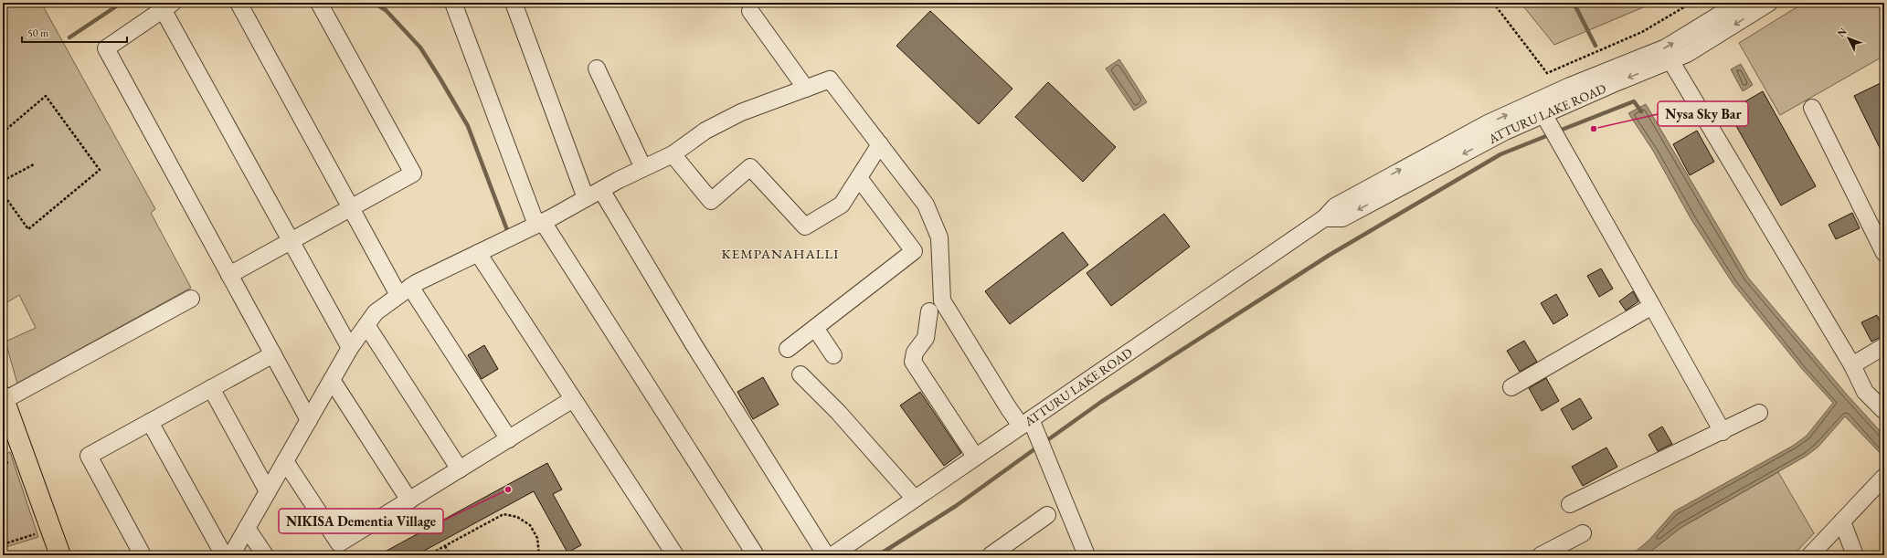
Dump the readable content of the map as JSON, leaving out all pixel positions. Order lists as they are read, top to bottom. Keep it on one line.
{"streets":{"street":["ATTURU LAKE ROAD"]},"districts":["KEMPANAHALLI"],"places":["Nysa Sky Bar","NIKISA Dementia Village"],"scale_bar":"50 m","north":"top left"}
